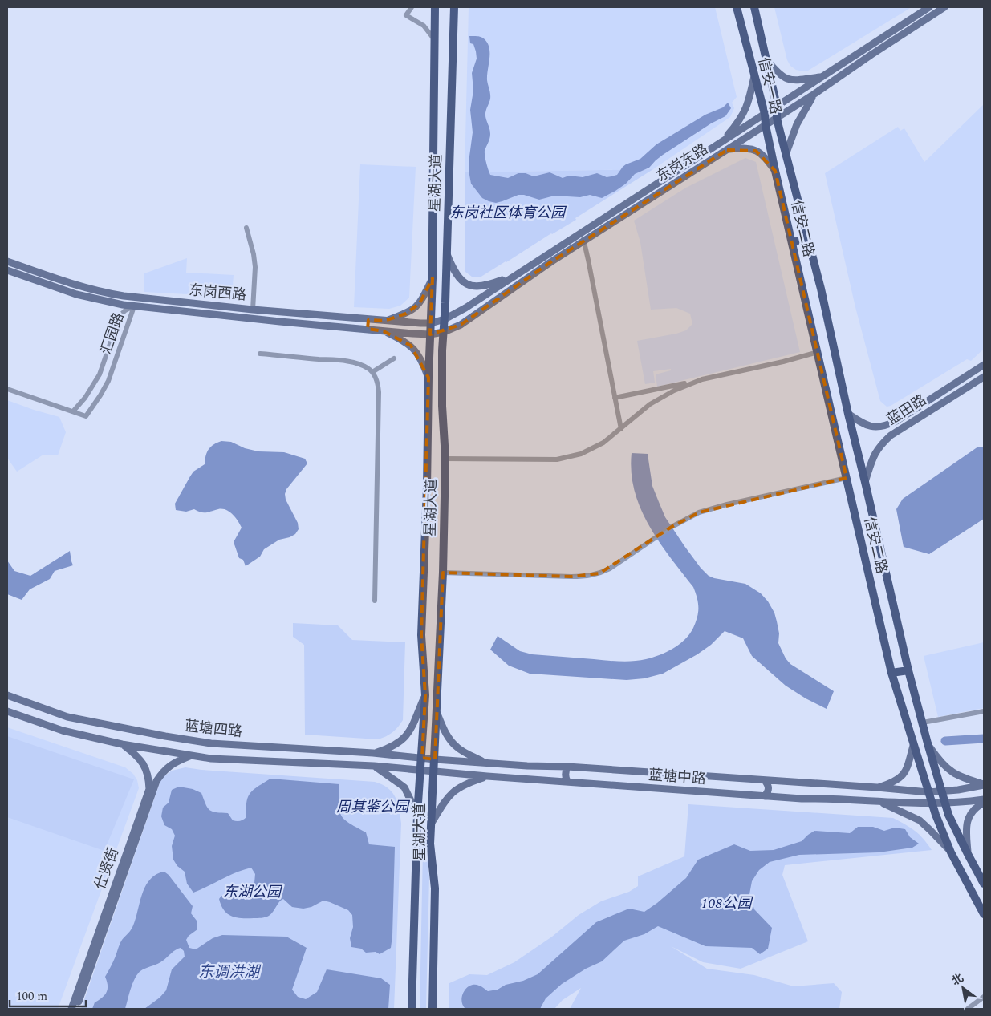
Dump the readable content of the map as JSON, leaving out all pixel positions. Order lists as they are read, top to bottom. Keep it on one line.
{"streets":{"main road":["信安一路","东岗东路","星湖大道","信安二路","东岗西路","蓝田路","蓝塘四路","蓝塘中路","仕贤街"],"street":["汇园路"]},"crossings":[["信安一路","东岗东路"],["信安一路","信安二路"],["东岗东路","星湖大道"],["东岗东路","东岗西路"],["星湖大道","东岗西路"],["星湖大道","蓝塘四路"],["星湖大道","蓝塘中路"],["信安二路","蓝田路"],["信安二路","蓝塘中路"],["东岗西路","汇园路"],["蓝塘四路","蓝塘中路"],["蓝塘四路","仕贤街"]],"water":["东调洪湖"],"parks":["东岗社区体育公园","周其鉴公园","东湖公园","108公园"],"scale_bar":"100 m","north":"top left"}
